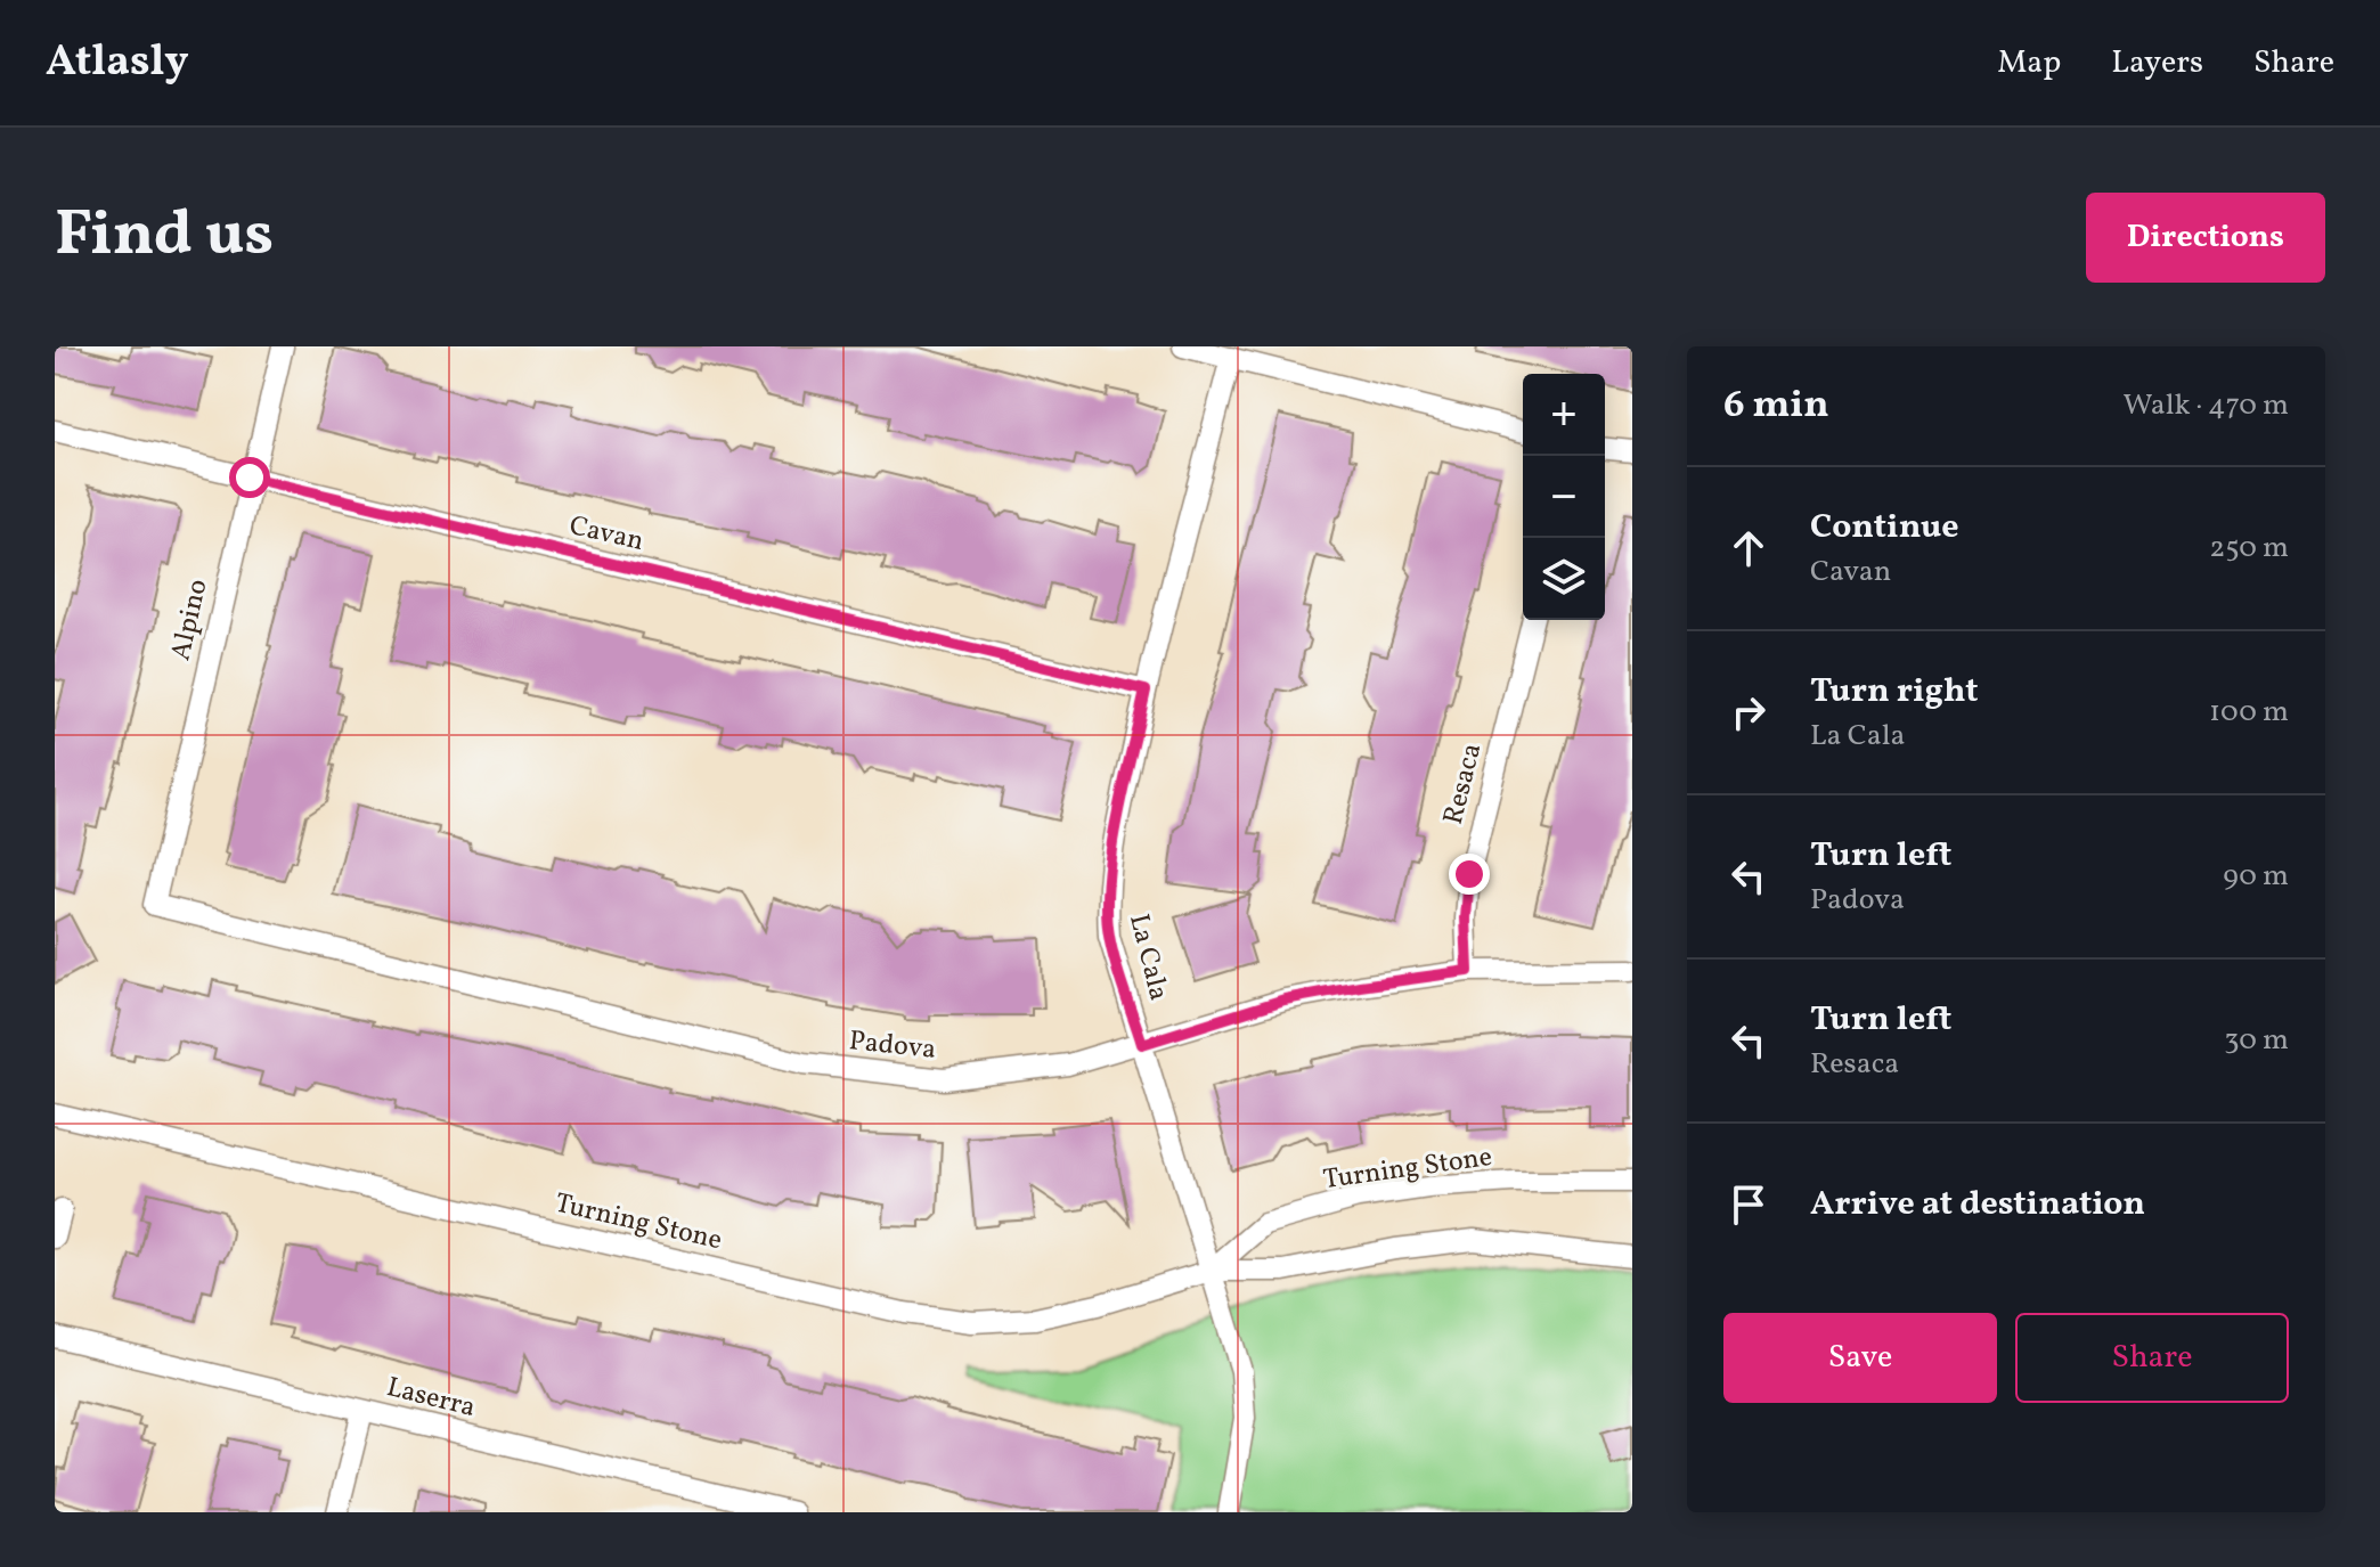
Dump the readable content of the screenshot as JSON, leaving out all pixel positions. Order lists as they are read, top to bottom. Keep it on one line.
{"streets":{"street":["Cavan","Alpino","Resaca","La Cala","Padova","Turning Stone","Laserra"]},"crossings":[["Cavan","Alpino"],["Cavan","La Cala"],["Alpino","Padova"],["Resaca","Padova"],["La Cala","Padova"],["La Cala","Turning Stone"]],"page":{"header":"Atlasly","nav":["Map","Layers","Share"],"title":"Find us","buttons":["Directions",["Save","Share"]],"heading":["6 min","Walk · 470 m"],"map_buttons":["+","−"],"list":[["Continue","Cavan","250 m"],["Turn right","La Cala","100 m"],["Turn left","Padova","90 m"],["Turn left","Resaca","30 m"],"Arrive at destination"]}}
